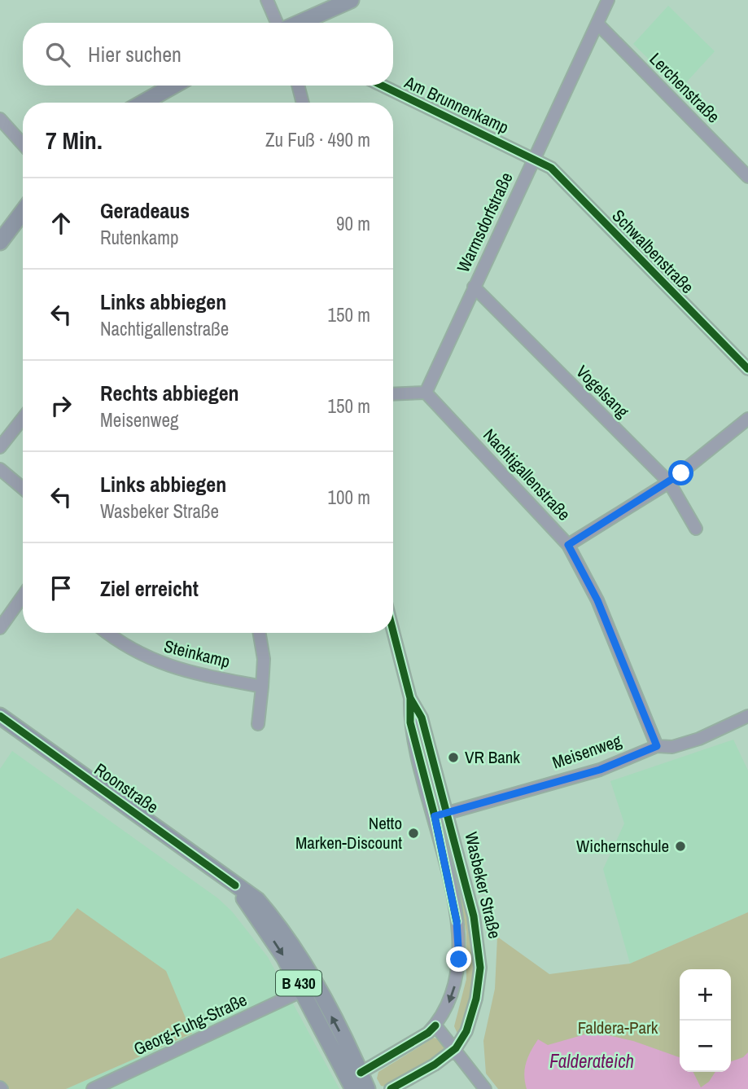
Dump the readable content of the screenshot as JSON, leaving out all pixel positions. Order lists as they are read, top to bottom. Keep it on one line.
{"streets":{"main road":["Roonstraße","B 430"],"street":["Lerchenstraße","Am Brunnenkamp","Warmsdorfstraße","Schwalbenstraße","Vogelsang","Nachtigallenstraße","Steinkamp","Meisenweg","Wasbeker Straße","Georg-Fuhg-Straße"]},"crossings":[["Lerchenstraße","Warmsdorfstraße"],["Am Brunnenkamp","Warmsdorfstraße"],["Am Brunnenkamp","Schwalbenstraße"],["Warmsdorfstraße","Schwalbenstraße"],["Warmsdorfstraße","Vogelsang"],["Warmsdorfstraße","Nachtigallenstraße"],["Nachtigallenstraße","Meisenweg"],["Meisenweg","Wasbeker Straße"],["Roonstraße","Wasbeker Straße"],["Roonstraße","Georg-Fuhg-Straße"]],"water":["Falderateich"],"parks":["Faldera-Park"],"places":["VR Bank","Netto Marken-Discount","Wichernschule"],"page":{"search":"Hier suchen","heading":["7 Min.","Zu Fuß · 490 m"],"list":[["Geradeaus","Rutenkamp","90 m"],["Links abbiegen","Nachtigallenstraße","150 m"],["Rechts abbiegen","Meisenweg","150 m"],["Links abbiegen","Wasbeker Straße","100 m"],"Ziel erreicht"],"map_buttons":["+","−"]}}
